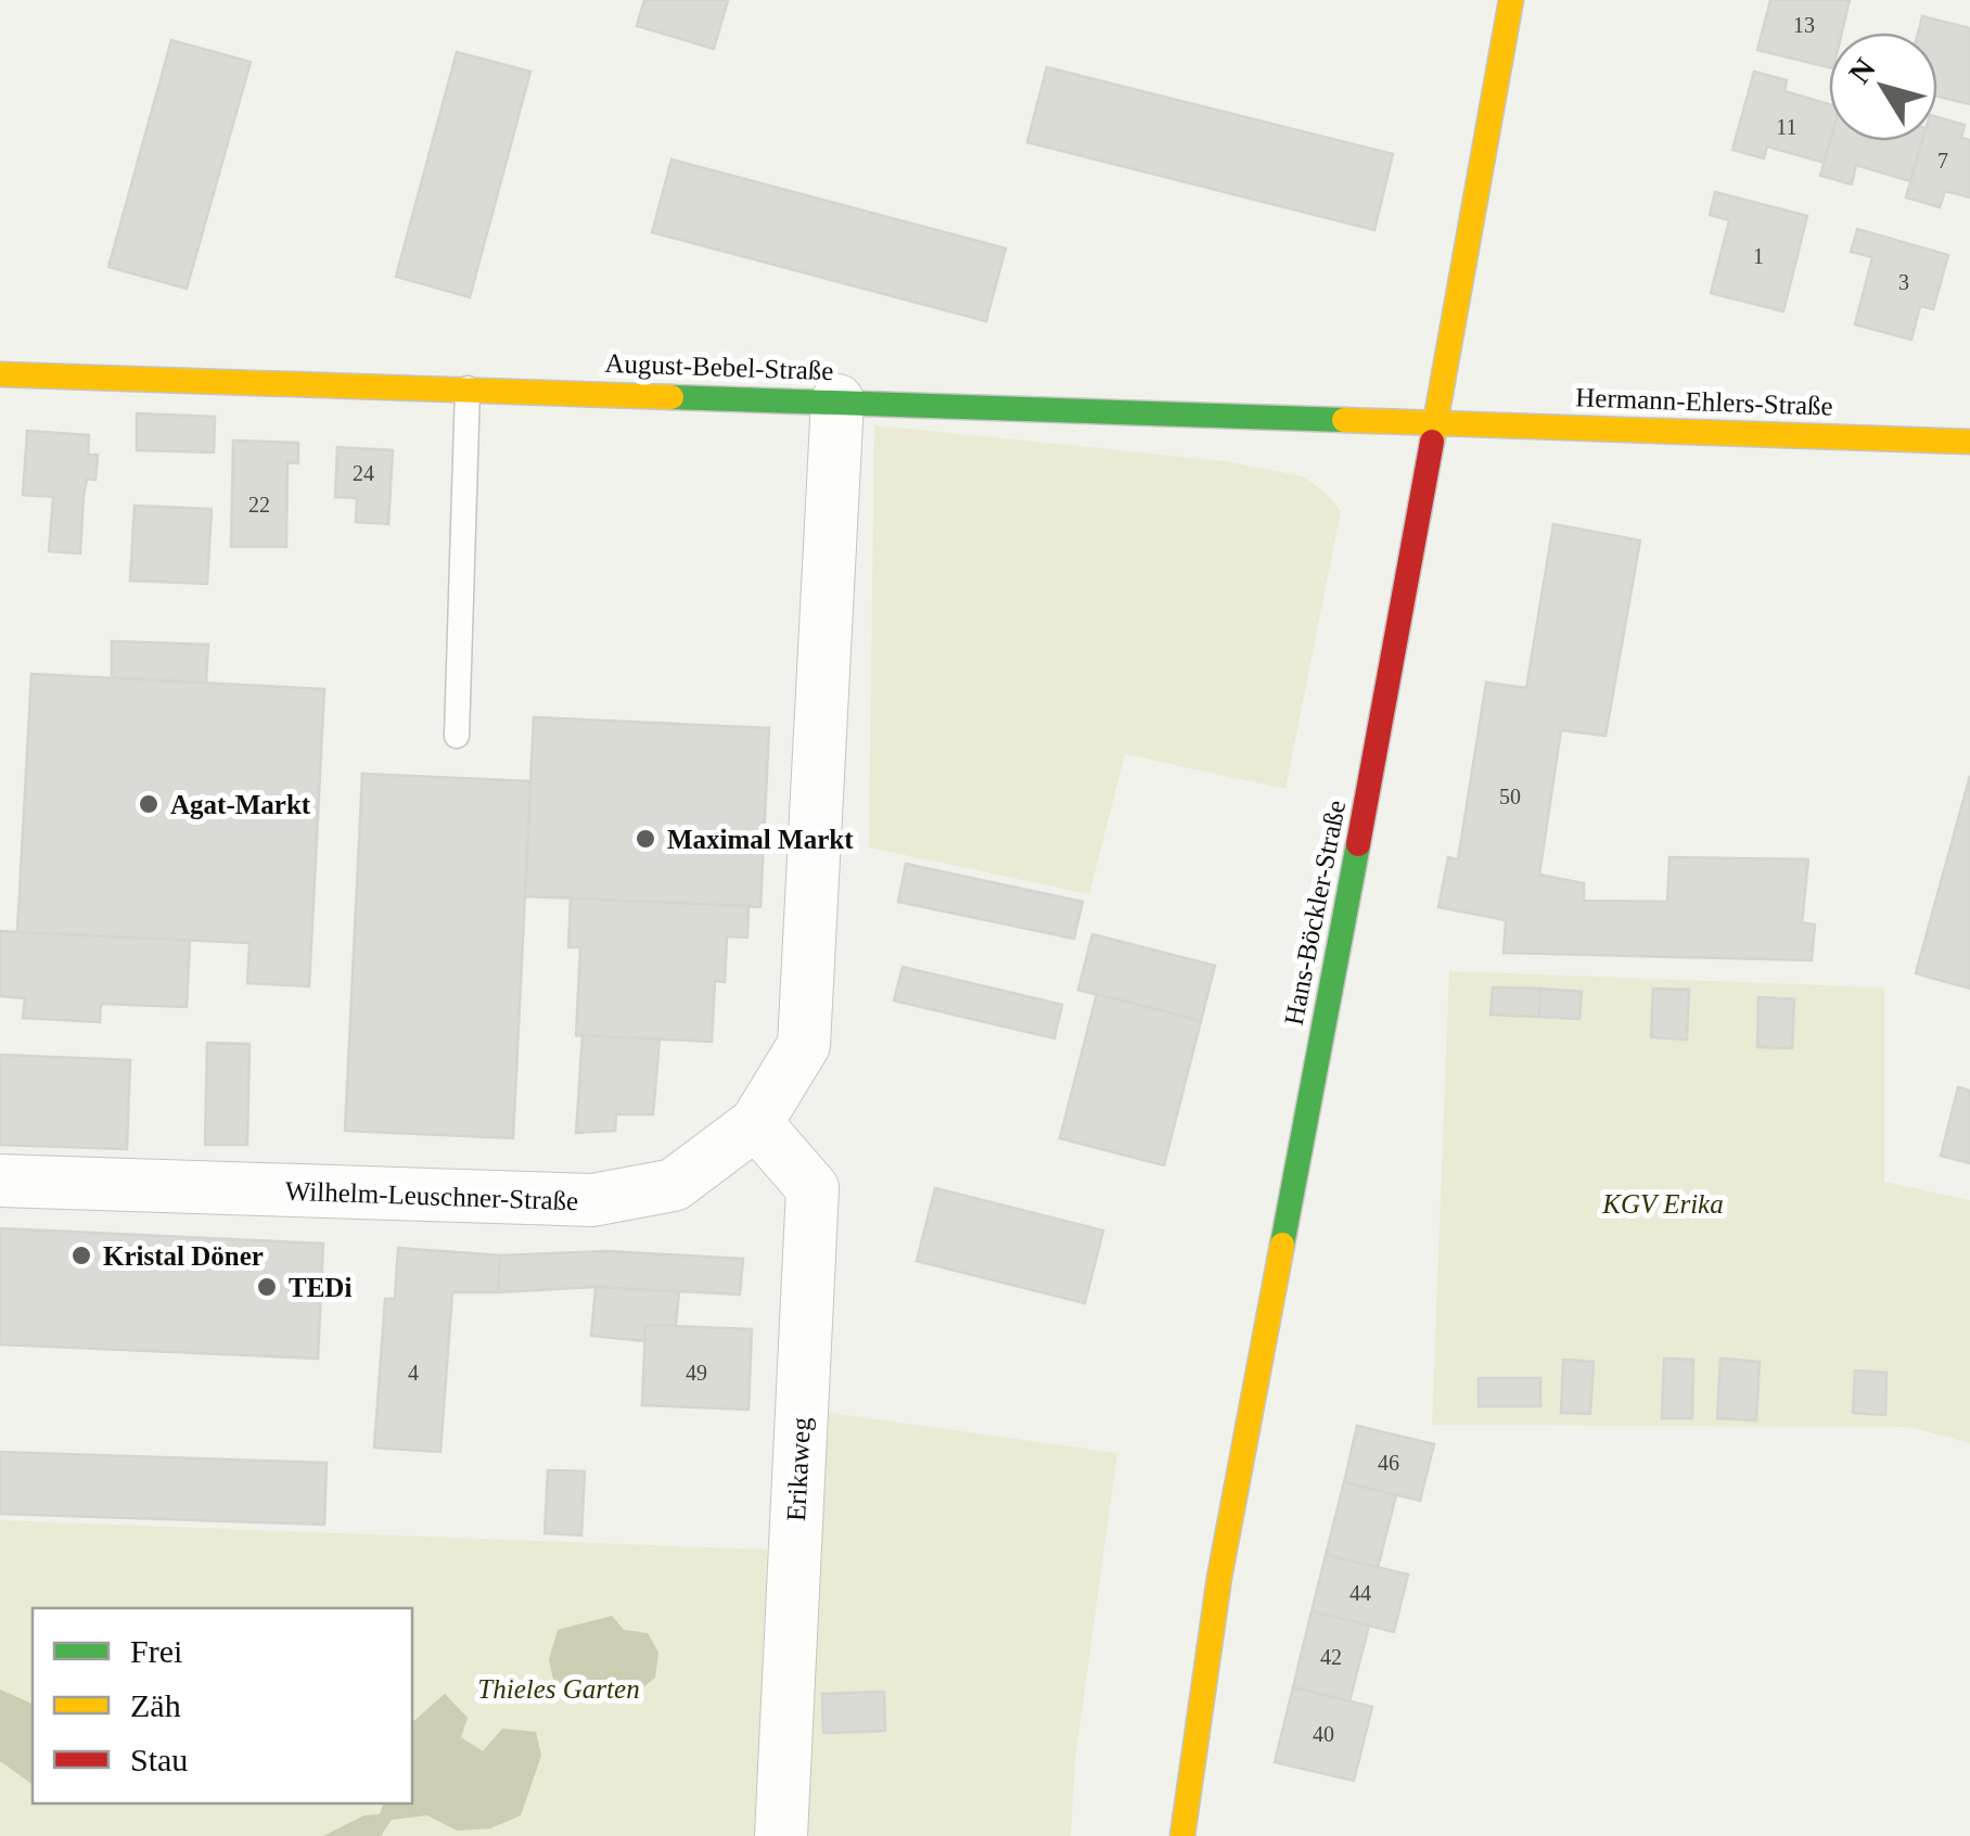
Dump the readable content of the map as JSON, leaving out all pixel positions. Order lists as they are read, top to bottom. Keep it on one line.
{"streets":{"street":["August-Bebel-Straße","Hermann-Ehlers-Straße","Hans-Böckler-Straße","Wilhelm-Leuschner-Straße","Erikaweg"]},"crossings":[["August-Bebel-Straße","Hermann-Ehlers-Straße"],["August-Bebel-Straße","Hans-Böckler-Straße"],["August-Bebel-Straße","Wilhelm-Leuschner-Straße"],["Hermann-Ehlers-Straße","Hans-Böckler-Straße"],["Wilhelm-Leuschner-Straße","Erikaweg"]],"parks":["KGV Erika","Thieles Garten"],"places":["Agat-Markt","Maximal Markt","Kristal Döner","TEDi"],"house_numbers":["13","11","7","1","3","24","22","50","4","49","46","44","42","40"],"legend":["Frei","Zäh","Stau"],"north":"top left"}
